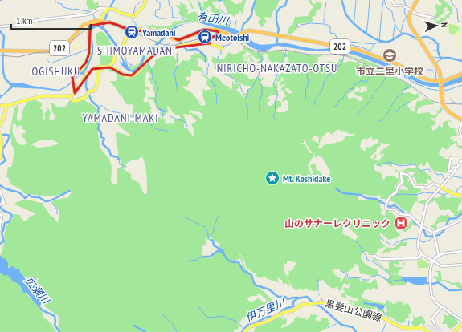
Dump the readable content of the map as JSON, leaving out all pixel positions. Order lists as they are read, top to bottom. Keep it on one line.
{"streets":{"highway":["202"],"main road":["黒髪山公園線"]},"districts":["SHIMOYAMADANI","NIRICHO-NAKAZATO-OTSU","OGISHUKU","YAMADANI-MAKI"],"water":["有田川","広瀬川","伊万里川"],"places":{"station":["Yamadani","Meotoishi"],"school or university":["市立二里小学校"],"place":["Mt. Koshidake"],"hospital":["山のサナーレクリニック"]},"scale_bar":"1 km","north":"right"}
